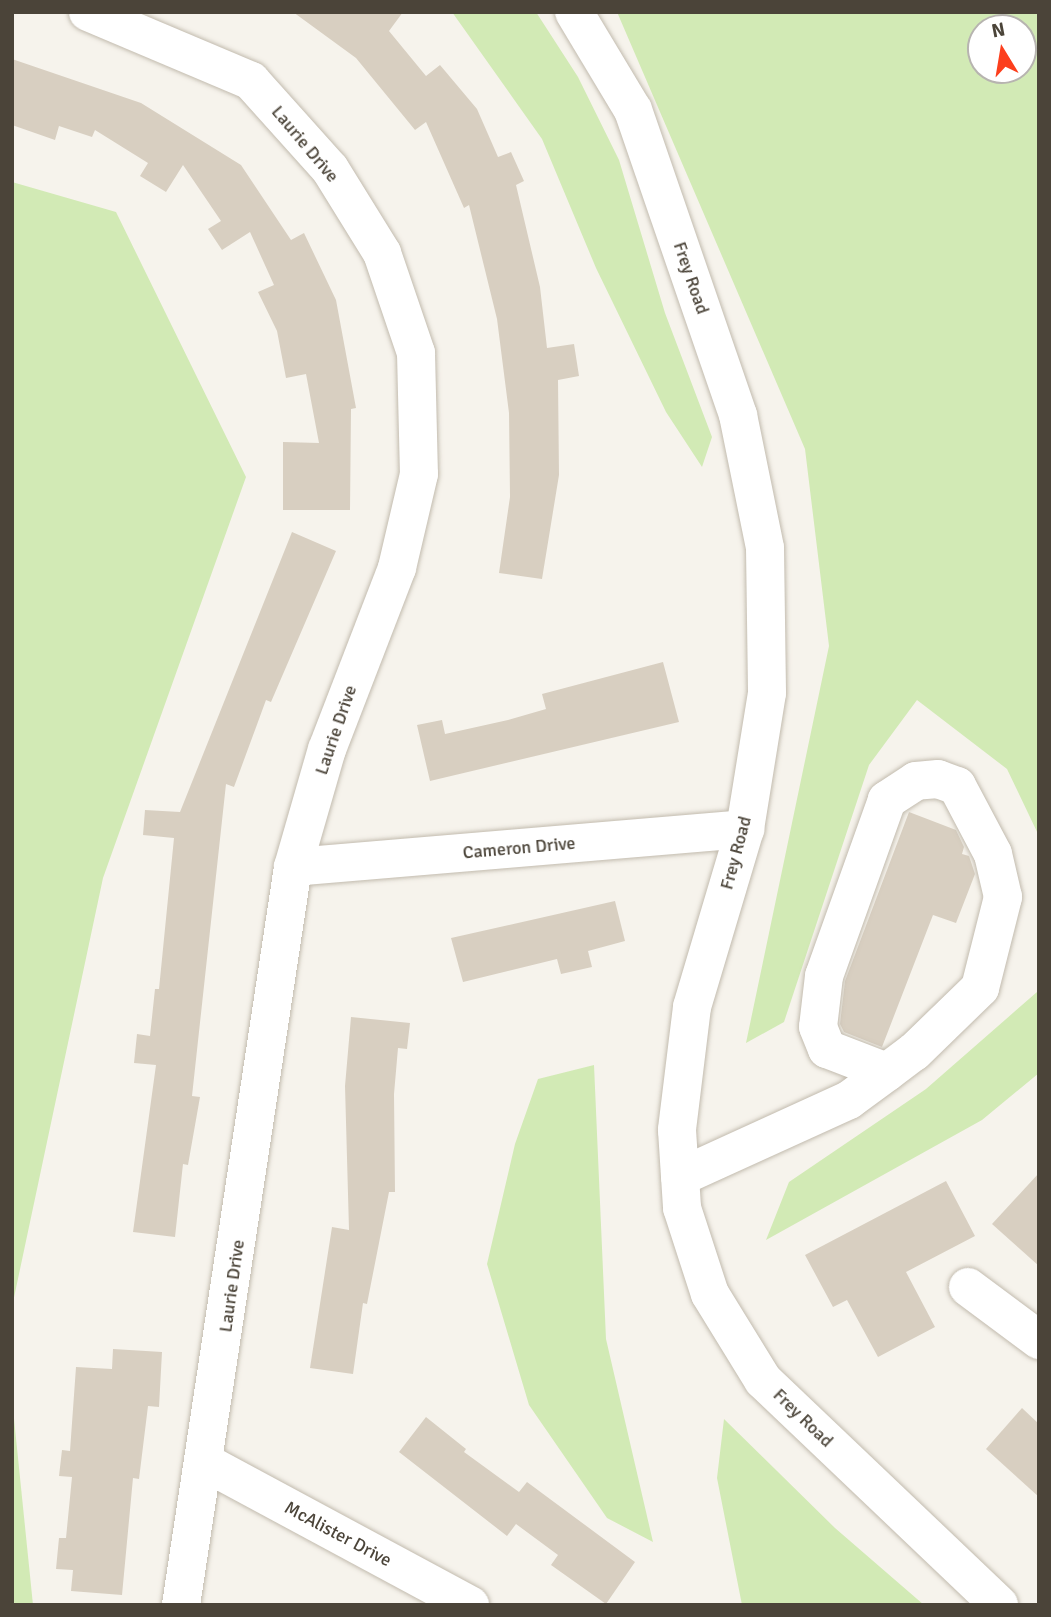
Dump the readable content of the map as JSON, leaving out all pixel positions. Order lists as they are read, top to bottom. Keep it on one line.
{"streets":{"street":["Laurie Drive","Frey Road","Cameron Drive","McAlister Drive"]},"crossings":[["Laurie Drive","Cameron Drive"],["Laurie Drive","McAlister Drive"],["Frey Road","Cameron Drive"]],"north":"top"}
